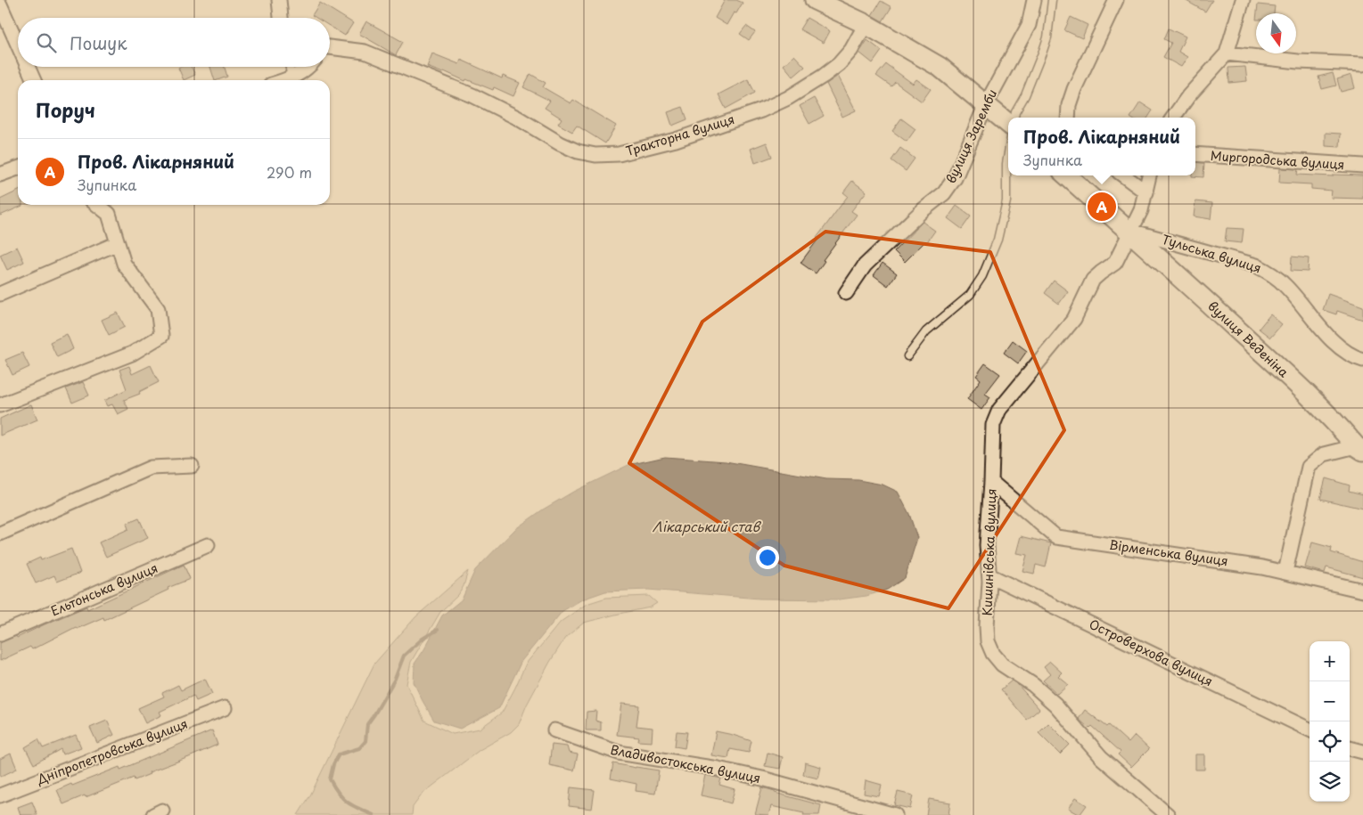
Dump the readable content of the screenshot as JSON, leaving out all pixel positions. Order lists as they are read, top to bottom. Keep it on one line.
{"streets":{"street":["Тракторна вулиця","вулиця Заремби","Миргородська вулиця","Тульська вулиця","вулиця Веденіна","Кишинівська вулиця","Вірменська вулиця","Ельтонська вулиця","Островерхова вулиця","Дніпропетровська вулиця","Владивостокська вулиця"]},"crossings":[["Тульська вулиця","вулиця Веденіна"],["Тульська вулиця","Кишинівська вулиця"],["вулиця Веденіна","Кишинівська вулиця"],["Кишинівська вулиця","Вірменська вулиця"],["Кишинівська вулиця","Островерхова вулиця"]],"water":["Лікарський став"],"north":"bottom","page":{"search":"Пошук","heading":"Поруч","popup":["Пров. Лікарняний","Зупинка"],"list":[{"mark":"A","name":"Пров. Лікарняний","note":"Зупинка","value":"290 m"}],"pins":"A","map_buttons":["+","−"]}}
